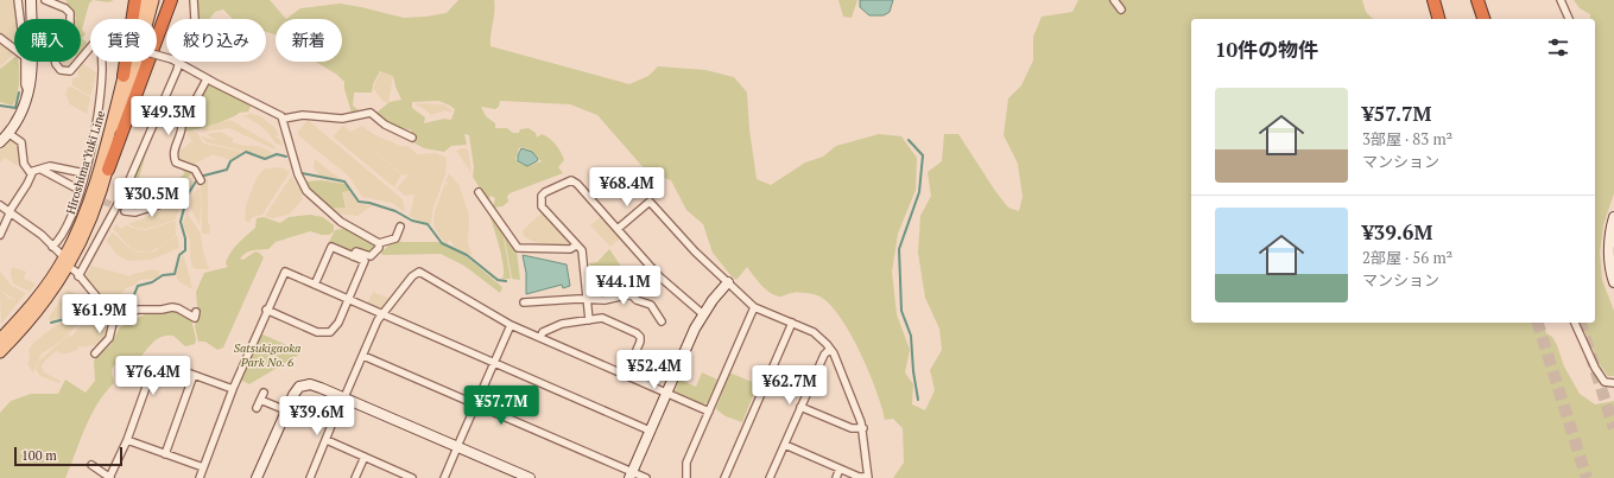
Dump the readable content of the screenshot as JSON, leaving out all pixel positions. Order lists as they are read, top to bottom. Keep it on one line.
{"streets":{"main road":["Hiroshima Yuki Line"]},"parks":["Satsukigaoka Park No. 6"],"scale_bar":"100 m","page":{"chip":["購入","賃貸","絞り込み","新着"],"heading":"10件の物件","list":[{"name":"¥57.7M","note":"3部屋 · 83 m² · マンション"},{"name":"¥39.6M","note":"2部屋 · 56 m² · マンション"}],"price":["¥49.3M","¥68.4M","¥30.5M","¥44.1M","¥61.9M","¥52.4M","¥76.4M","¥62.7M","¥57.7M","¥39.6M"],"scale":"100 m"}}
